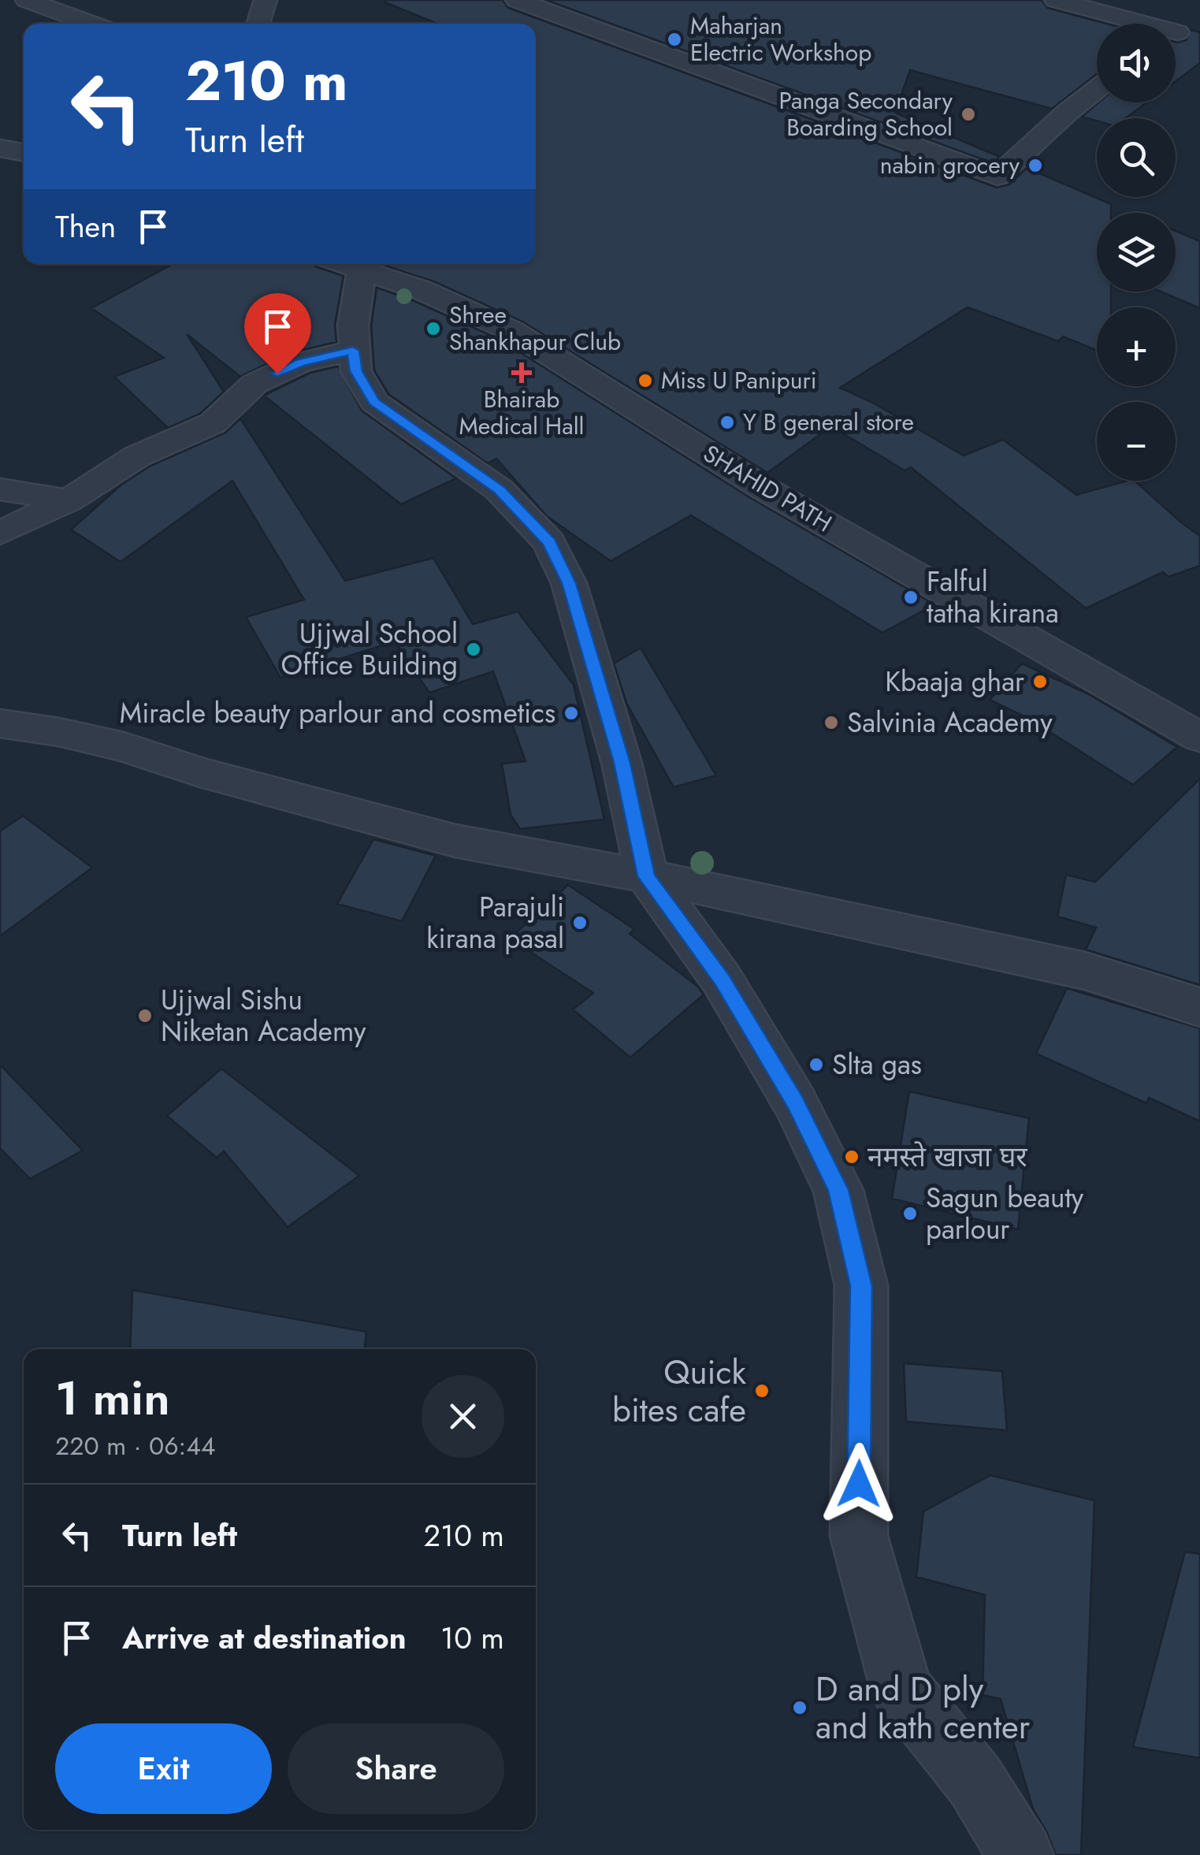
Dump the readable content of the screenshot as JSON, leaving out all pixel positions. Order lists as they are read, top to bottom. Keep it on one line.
{"streets":{"street":["SHAHID PATH"]},"places":{"other":["Maharjan Electric Workshop","Panga Secondary Boarding School","nabin grocery","Shree Shankhapur Club","Miss U Panipuri","Y B general store","Falful tatha kirana","Ujjwal School Office Building","Kbaaja ghar","Miracle beauty parlour and cosmetics","Salvinia Academy","Parajuli kirana pasal","Ujjwal Sishu Niketan Academy","Slta gas","नमस्ते खाजा घर","Sagun beauty parlour","Quick bites cafe","D and D ply and kath center"],"health":["Bhairab Medical Hall"]},"page":{"map_buttons":["+","−"],"turn":["210 m","Turn left"],"then":"Then","heading":["1 min","220 m · 06:44"],"list":[{"name":"Turn left","value":"210 m"},{"name":"Arrive at destination","value":"10 m"}],"buttons":["Exit","Share"]}}
